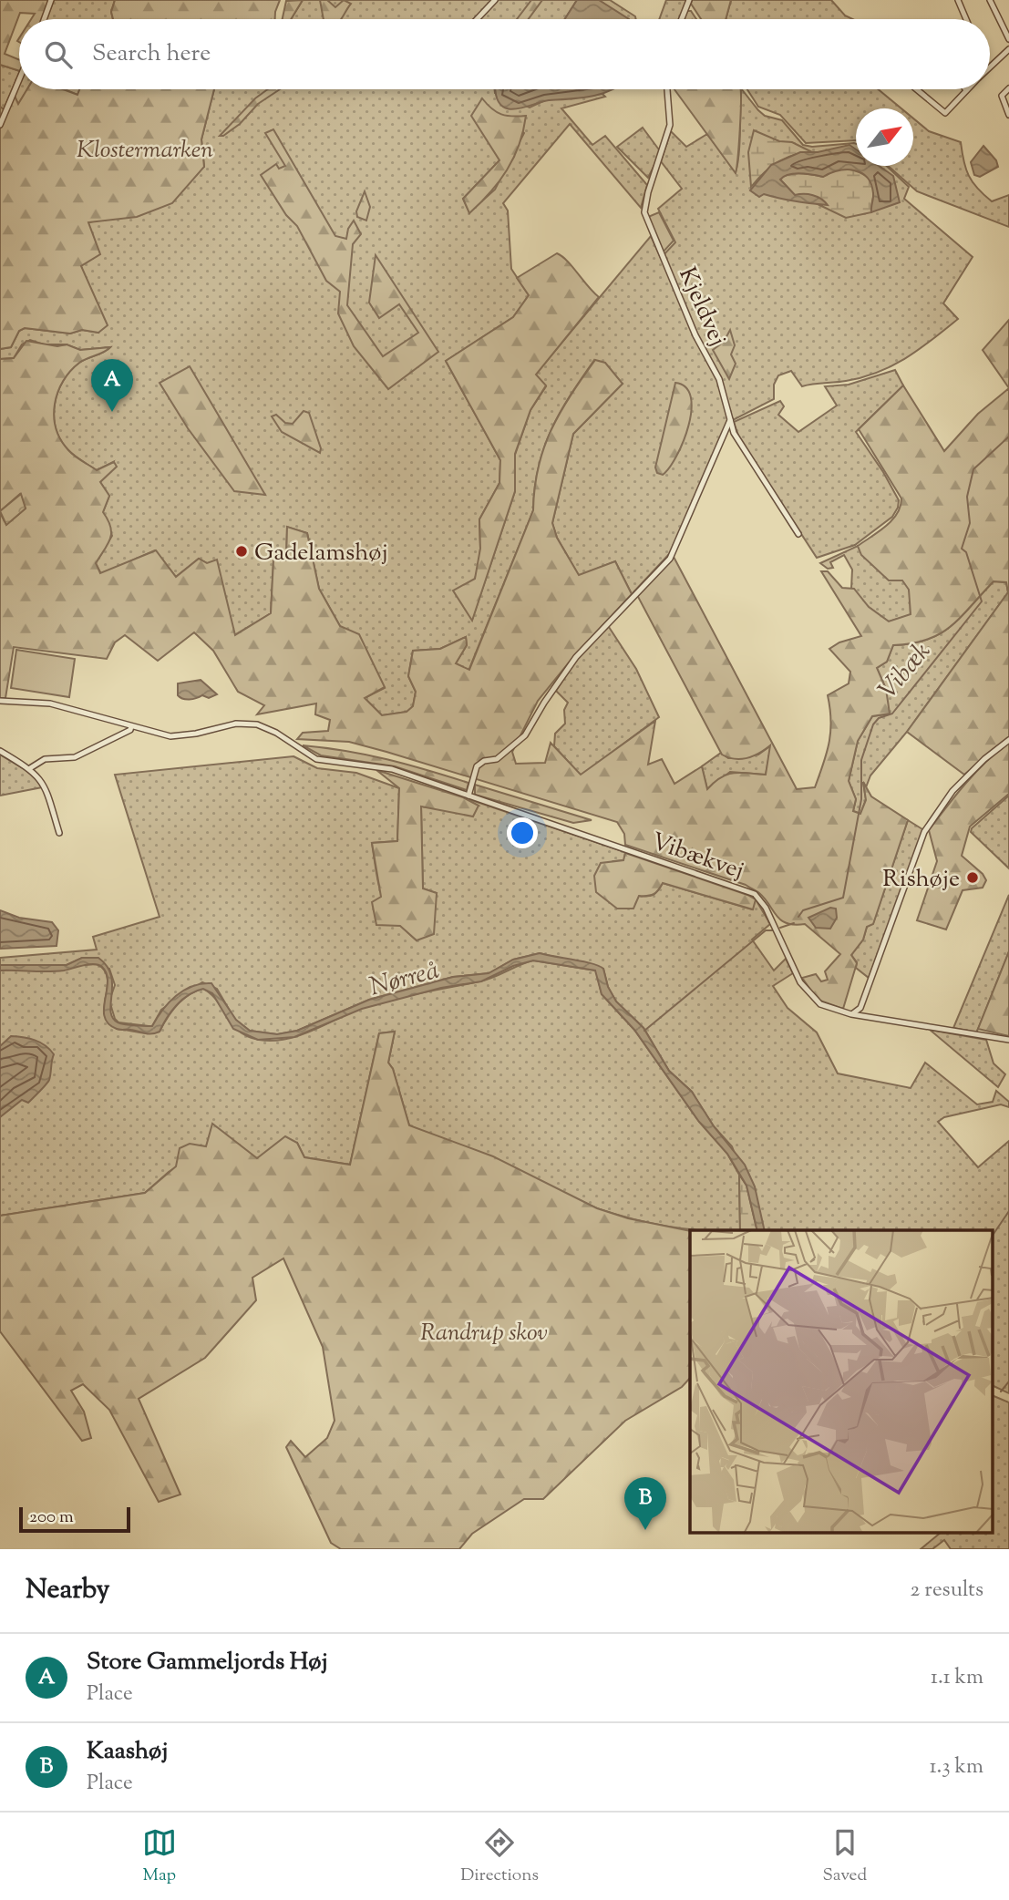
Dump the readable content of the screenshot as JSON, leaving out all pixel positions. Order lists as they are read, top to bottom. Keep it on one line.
{"streets":{"street":["Kjeldvej","Vibækvej"]},"water":["Vibæk","Nørreå"],"parks":["Klostermarken","Randrup skov"],"places":["Gadelamshøj","Rishøje"],"scale_bar":"200 m","north":"top right","page":{"search":"Search here","pins":["A","B"],"scale":"200 m","heading":["Nearby","2 results"],"list":[{"mark":"A","name":"Store Gammeljords Høj","note":"Place","value":"1.1 km"},{"mark":"B","name":"Kaashøj","note":"Place","value":"1.3 km"}],"nav":["Map","Directions","Saved"]}}
